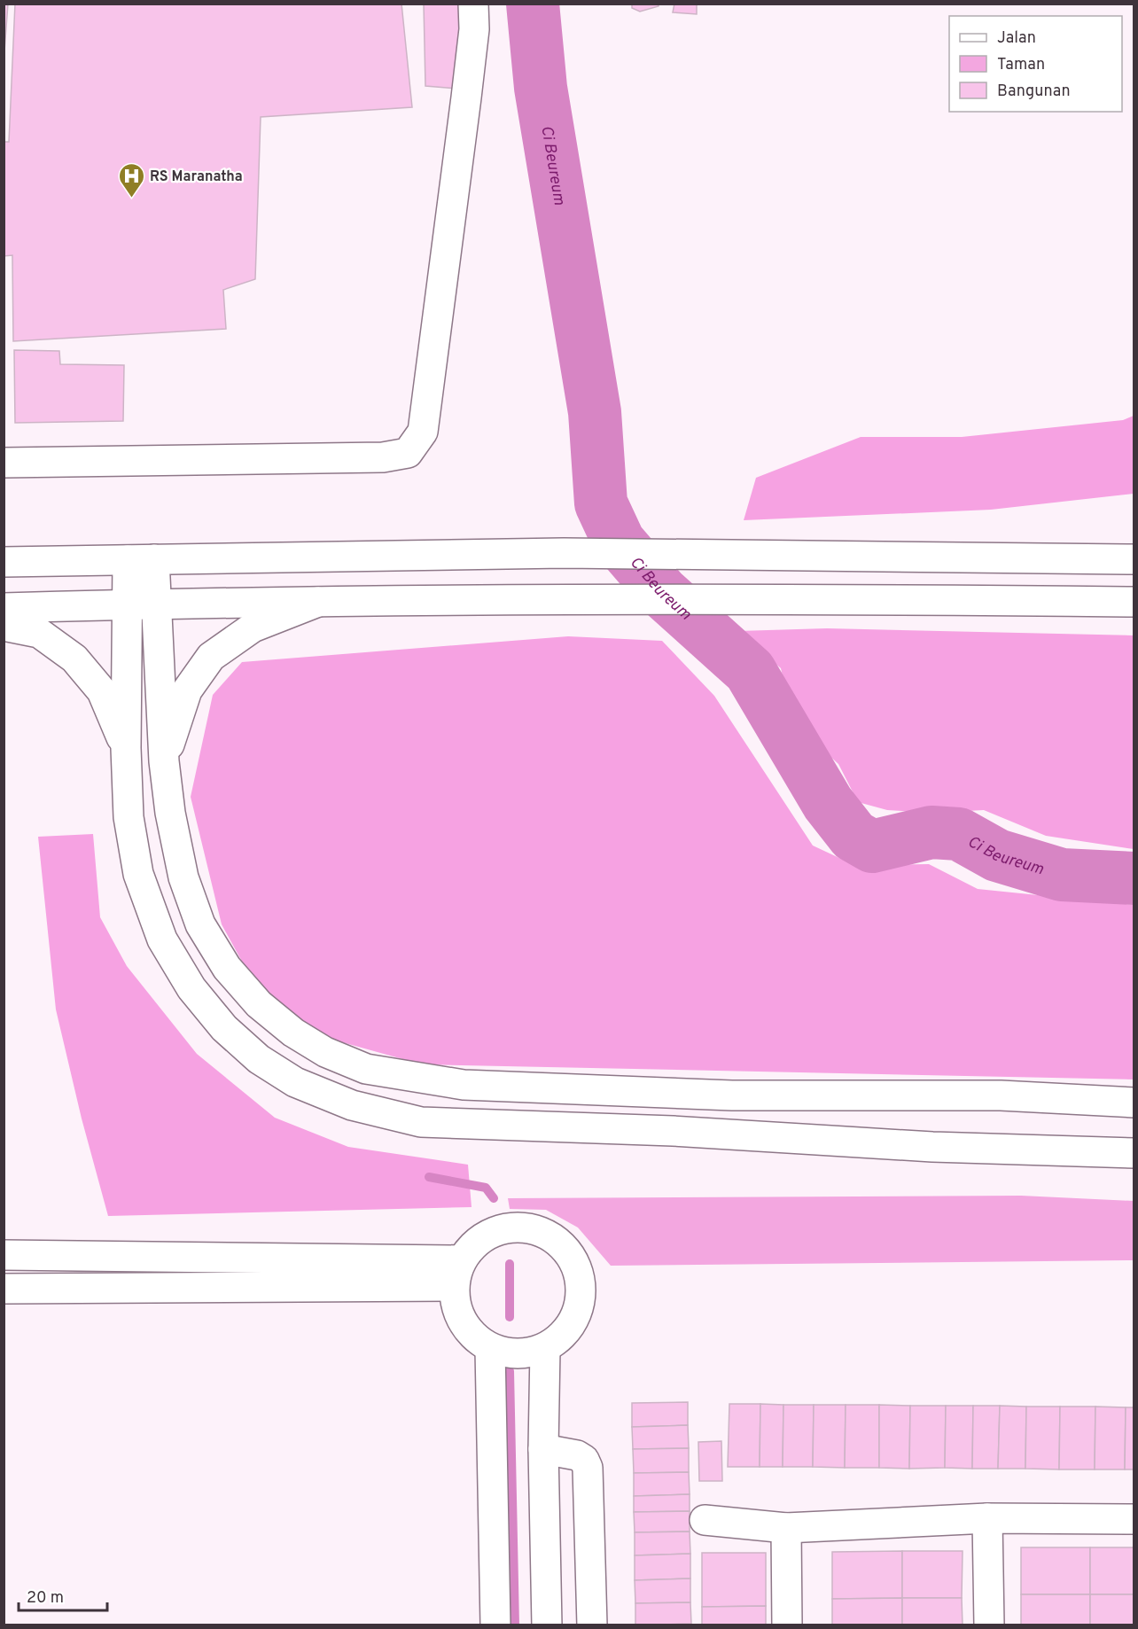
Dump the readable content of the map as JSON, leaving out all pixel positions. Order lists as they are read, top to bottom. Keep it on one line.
{"water":["Ci Beureum"],"places":{"hospital":["RS Maranatha"]},"legend":["Jalan","Taman","Bangunan"],"scale_bar":"20 m"}
